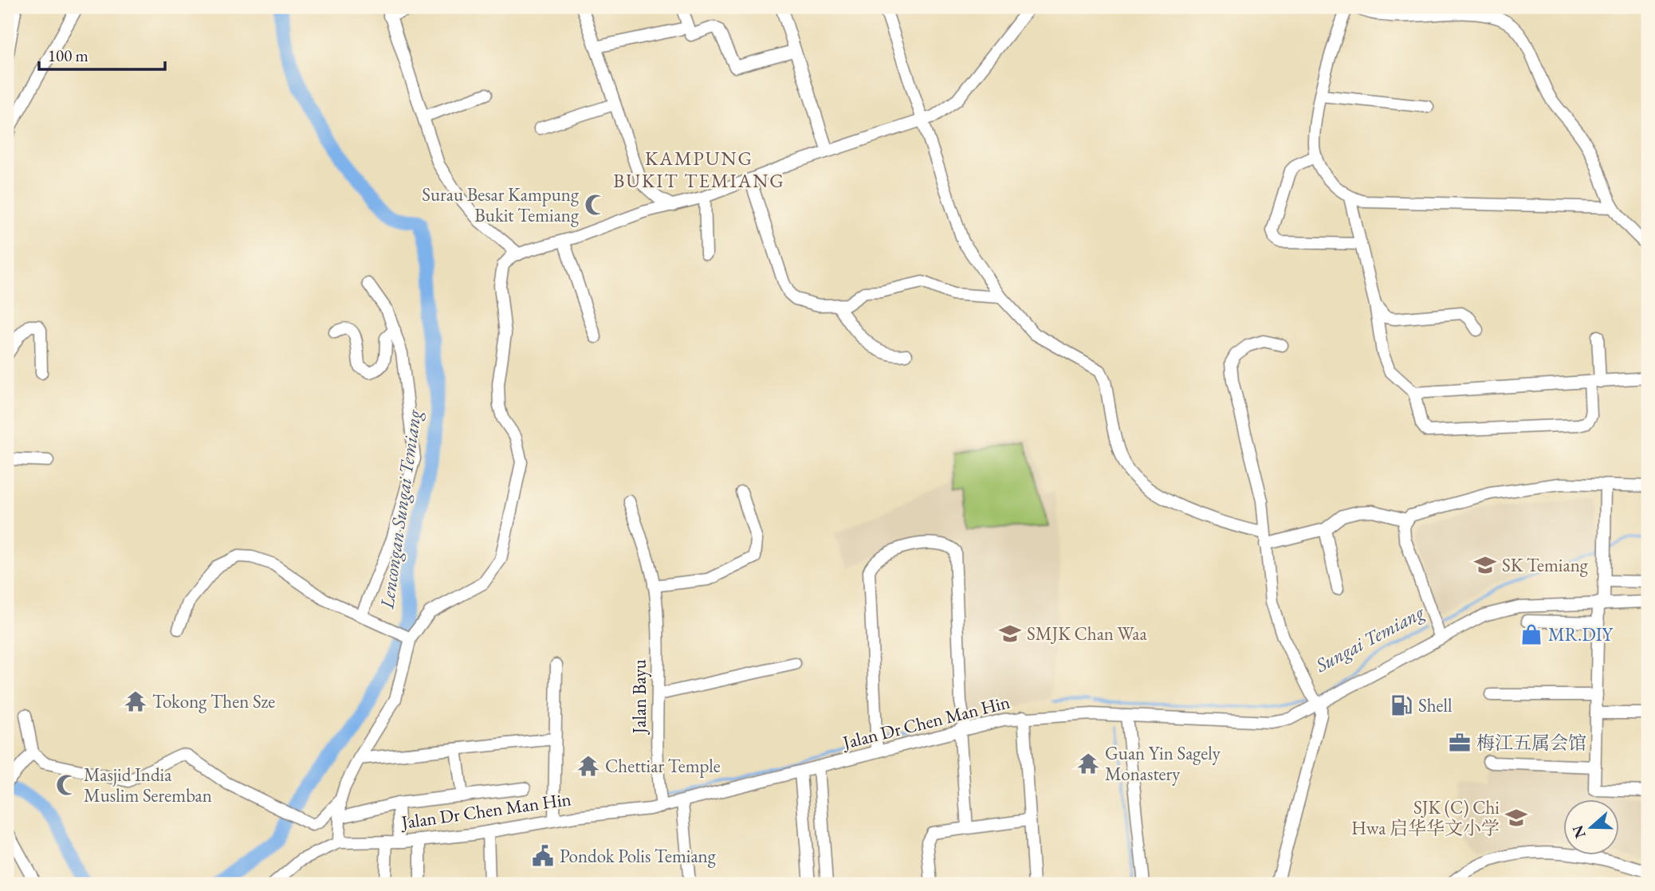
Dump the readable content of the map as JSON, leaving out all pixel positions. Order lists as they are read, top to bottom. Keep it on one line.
{"streets":{"street":["Jalan Bayu","Jalan Dr Chen Man Hin"]},"crossings":[["Jalan Bayu","Jalan Dr Chen Man Hin"]],"districts":["KAMPUNG BUKIT TEMIANG"],"water":["Lencongan Sungai Temiang","Sungai Temiang"],"places":{"mosque":["Surau Besar Kampung Bukit Temiang","Masjid India Muslim Seremban"],"school or university":["SK Temiang","SMJK Chan Waa","SJK (C) Chi Hwa 启华华文小学"],"shop":["MR.DIY"],"temple":["Tokong Then Sze","Guan Yin Sagely Monastery","Chettiar Temple"],"fuel station":["Shell"],"office":["梅江五属会馆"],"public building":["Pondok Polis Temiang"]},"scale_bar":"100 m","north":"left"}
